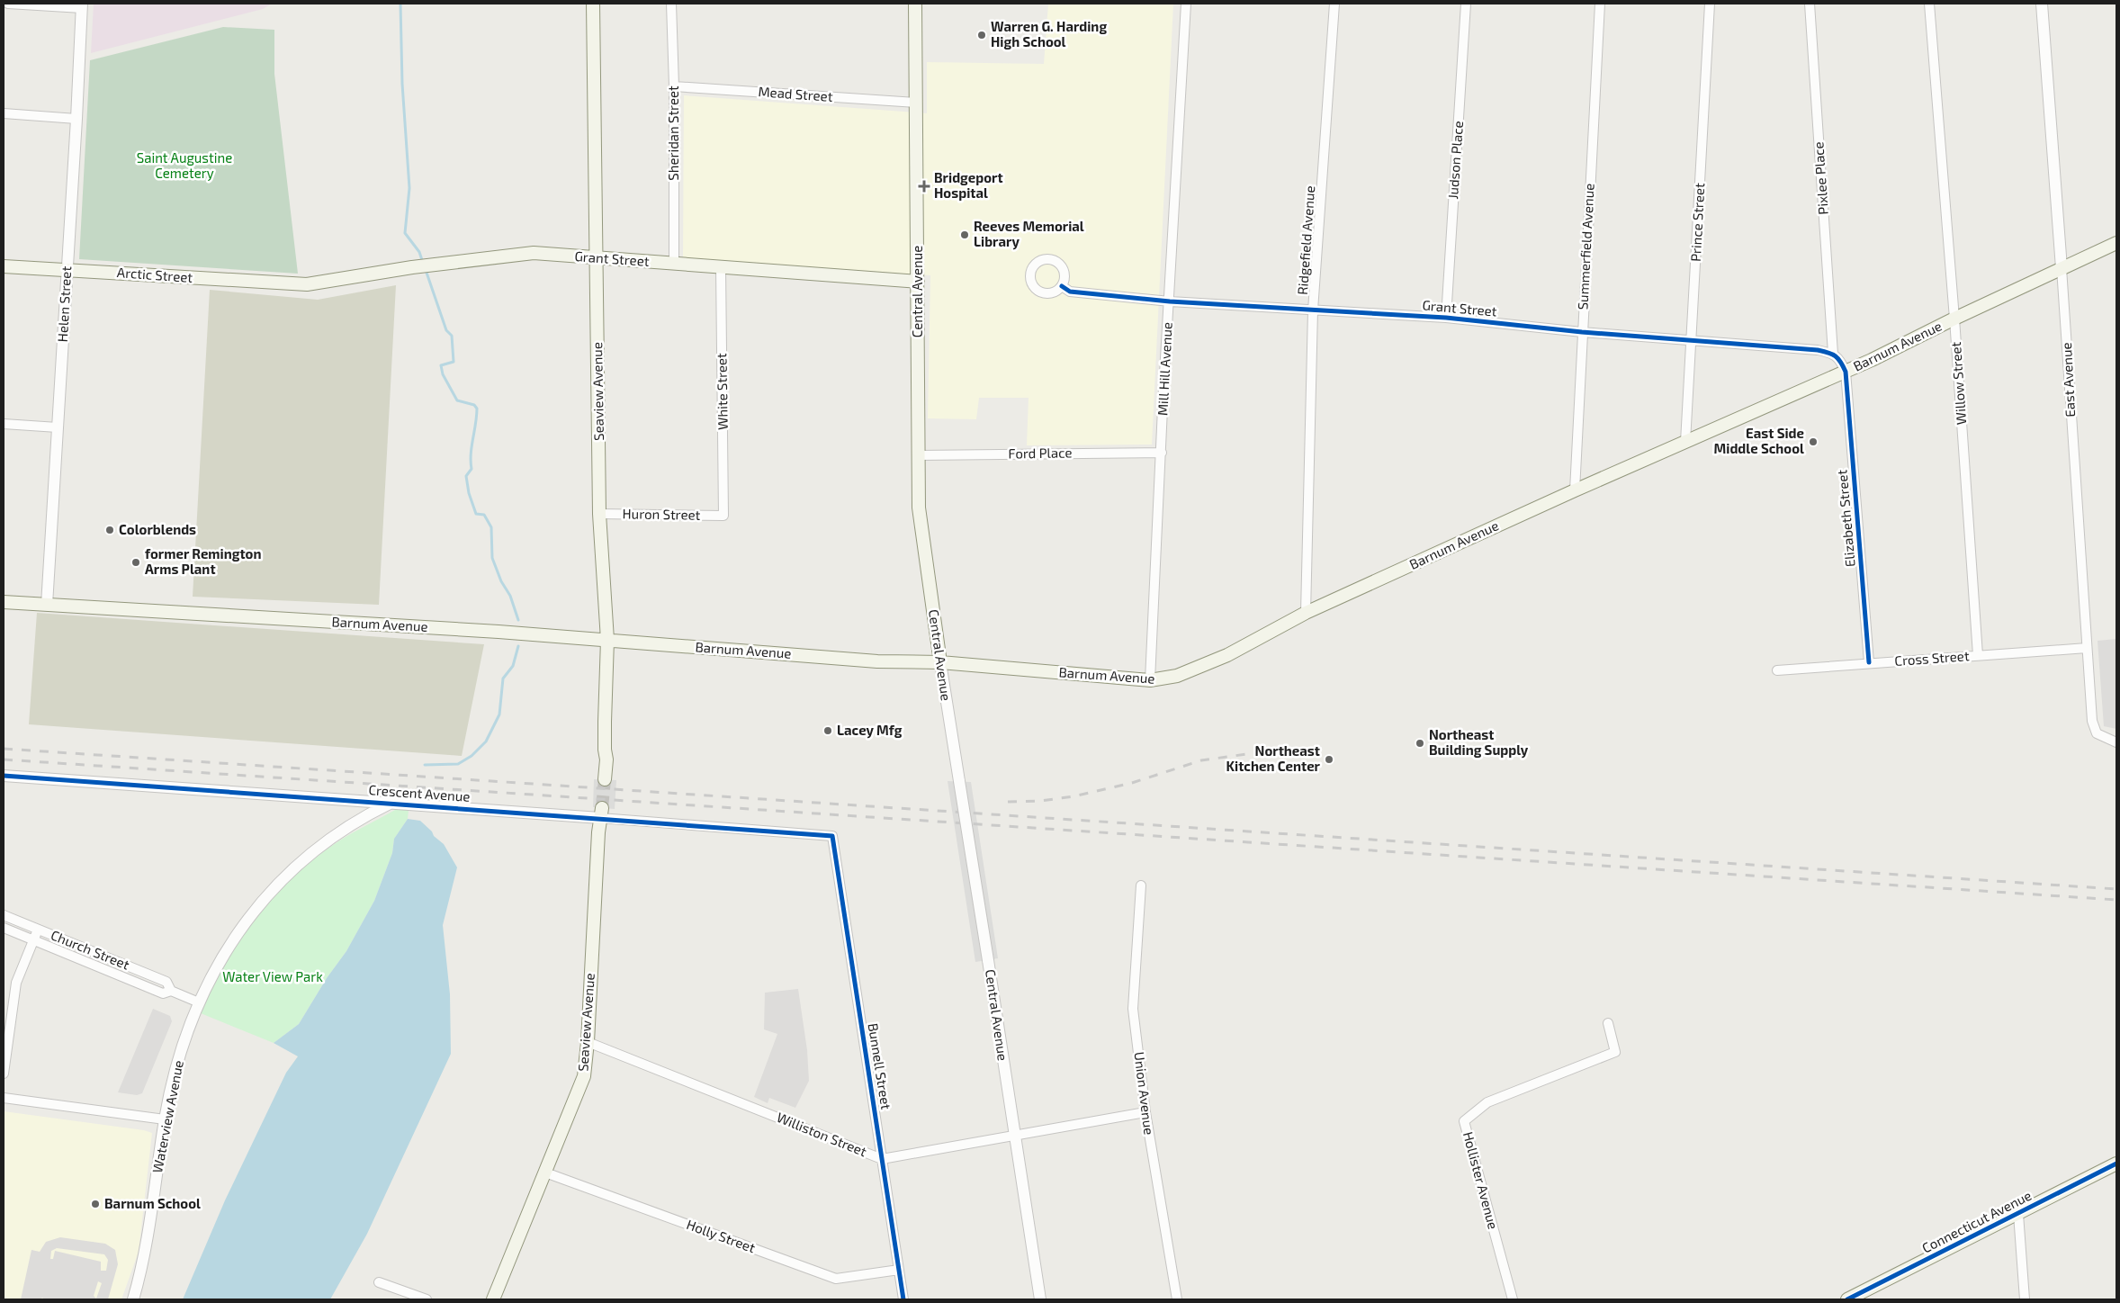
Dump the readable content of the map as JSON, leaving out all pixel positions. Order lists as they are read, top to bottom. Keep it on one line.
{"streets":{"main road":["Grant Street","Arctic Street","Central Avenue","Barnum Avenue","Seaview Avenue","Connecticut Avenue"],"street":["Mead Street","Sheridan Street","Judson Place","Pixlee Place","Prince Street","Ridgefield Avenue","Summerfield Avenue","Helen Street","Mill Hill Avenue","East Avenue","Willow Street","White Street","Ford Place","Huron Street","Elizabeth Street","Cross Street","Crescent Avenue","Church Street","Bunnell Street","Union Avenue","Waterview Avenue","Williston Street","Hollister Avenue","Holly Street"]},"crossings":[["Mead Street","Sheridan Street"],["Mead Street","Central Avenue"],["Sheridan Street","Grant Street"],["Judson Place","Grant Street"],["Pixlee Place","Grant Street"],["Prince Street","Grant Street"],["Prince Street","Barnum Avenue"],["Ridgefield Avenue","Grant Street"],["Ridgefield Avenue","Barnum Avenue"],["Summerfield Avenue","Grant Street"],["Summerfield Avenue","Barnum Avenue"],["Grant Street","Arctic Street"],["Grant Street","Central Avenue"],["Grant Street","Mill Hill Avenue"],["Grant Street","Seaview Avenue"],["Grant Street","White Street"],["Arctic Street","Helen Street"],["Central Avenue","Barnum Avenue"],["Central Avenue","Ford Place"],["Central Avenue","Williston Street"],["Helen Street","Barnum Avenue"],["Barnum Avenue","Mill Hill Avenue"],["Barnum Avenue","East Avenue"],["Barnum Avenue","Willow Street"],["Barnum Avenue","Seaview Avenue"],["Barnum Avenue","Elizabeth Street"],["Mill Hill Avenue","Ford Place"],["East Avenue","Cross Street"],["Willow Street","Cross Street"],["Seaview Avenue","Huron Street"],["Seaview Avenue","Crescent Avenue"],["Seaview Avenue","Williston Street"],["Seaview Avenue","Holly Street"],["White Street","Huron Street"],["Elizabeth Street","Cross Street"],["Crescent Avenue","Bunnell Street"],["Crescent Avenue","Waterview Avenue"],["Church Street","Waterview Avenue"],["Bunnell Street","Williston Street"],["Bunnell Street","Holly Street"],["Union Avenue","Williston Street"]],"parks":["Saint Augustine Cemetery","Water View Park"],"places":{"other":["Warren G. Harding High School","Reeves Memorial Library","East Side Middle School","Colorblends","former Remington Arms Plant","Lacey Mfg","Northeast Building Supply","Northeast Kitchen Center","Barnum School"],"health":["Bridgeport Hospital"]}}
